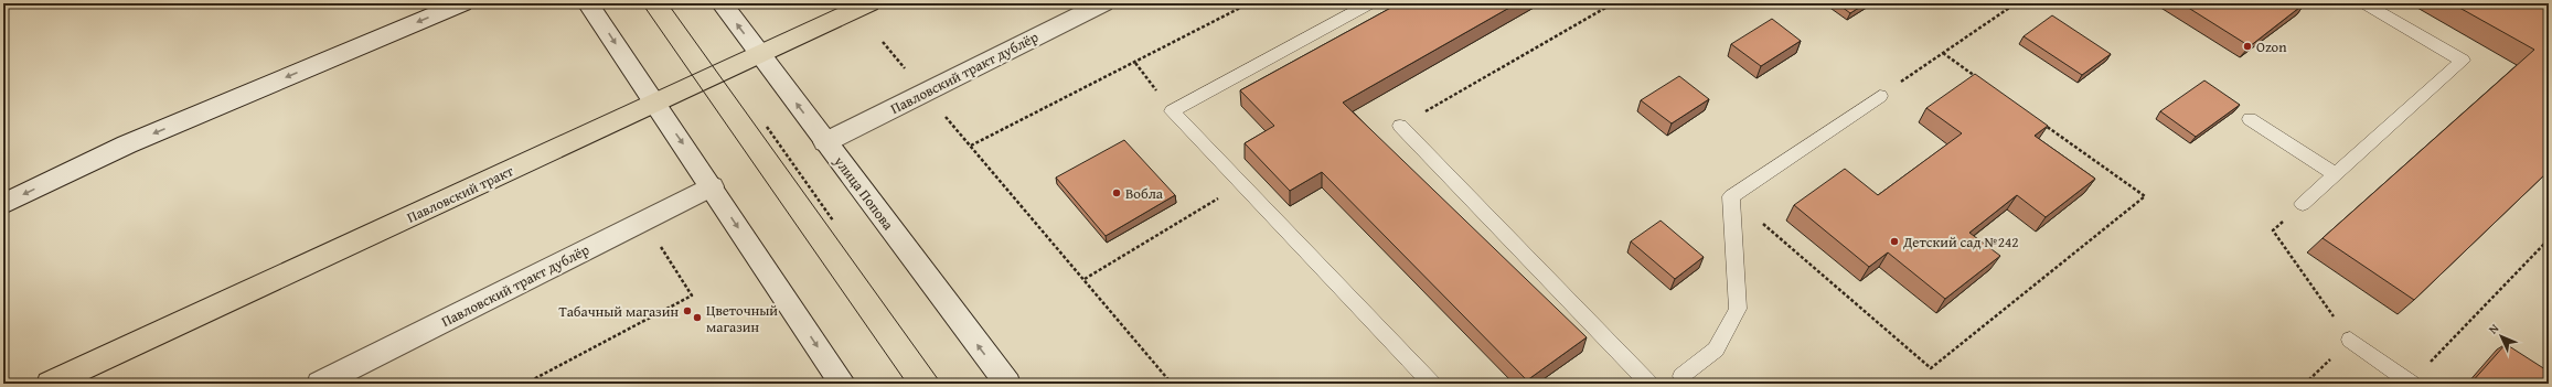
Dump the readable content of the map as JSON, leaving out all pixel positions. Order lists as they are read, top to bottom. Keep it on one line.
{"streets":{"main road":["Павловский тракт дублёр","улица Попова","Павловский тракт"]},"crossings":[["Павловский тракт дублёр","улица Попова"],["улица Попова","Павловский тракт"]],"places":["Ozon","Вобла","Детский сад №242","Табачный магазин","Цветочный магазин"],"north":"top left"}
